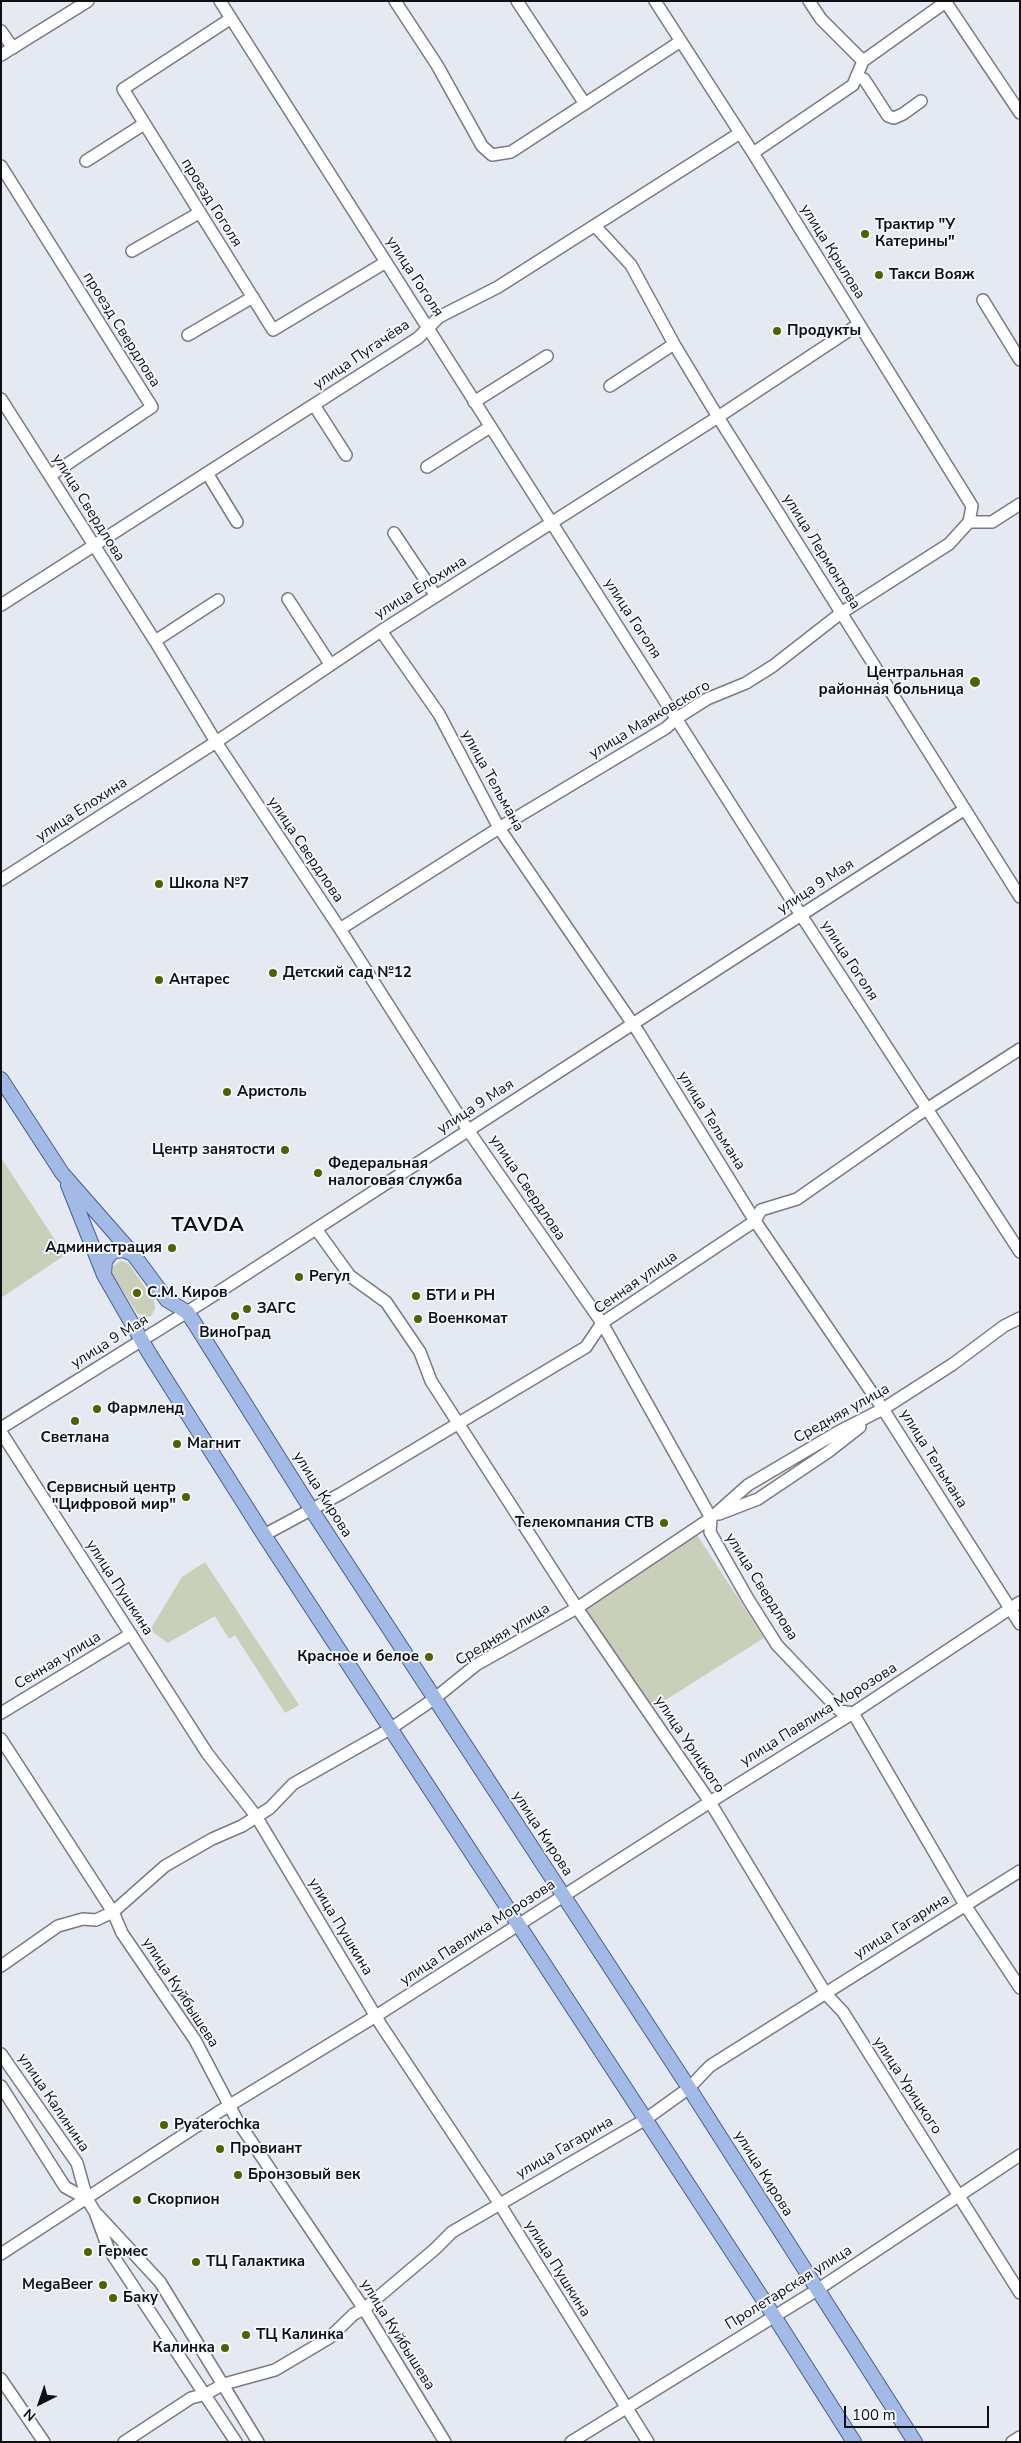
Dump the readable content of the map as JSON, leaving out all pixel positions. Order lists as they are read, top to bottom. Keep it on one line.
{"streets":{"main road":["улица Кирова"],"street":["проезд Гоголя","улица Крылова","улица Гоголя","проезд Свердлова","улица Пугачёва","улица Свердлова","улица Лермонтова","улица Елохина","улица Маяковского","улица Тельмана","улица 9 Мая","Сенная улица","Средняя улица","улица Пушкина","улица Павлика Морозова","улица Урицкого","улица Гагарина","улица Куйбышева","улица Калинина","Пролетарская улица"]},"crossings":[["проезд Гоголя","улица Гоголя"],["улица Крылова","улица Пугачёва"],["улица Крылова","улица Елохина"],["улица Крылова","улица Маяковского"],["улица Гоголя","улица Пугачёва"],["улица Гоголя","улица Елохина"],["улица Гоголя","улица Маяковского"],["улица Гоголя","улица 9 Мая"],["улица Гоголя","Сенная улица"],["проезд Свердлова","улица Свердлова"],["улица Пугачёва","улица Свердлова"],["улица Пугачёва","улица Лермонтова"],["улица Свердлова","улица Елохина"],["улица Свердлова","улица Маяковского"],["улица Свердлова","улица 9 Мая"],["улица Свердлова","Сенная улица"],["улица Свердлова","Средняя улица"],["улица Свердлова","улица Павлика Морозова"],["улица Лермонтова","улица Елохина"],["улица Лермонтова","улица Маяковского"],["улица Лермонтова","улица 9 Мая"],["улица Елохина","улица Тельмана"],["улица Маяковского","улица Тельмана"],["улица Тельмана","улица 9 Мая"],["улица Тельмана","Сенная улица"],["улица Тельмана","Средняя улица"],["улица Тельмана","улица Павлика Морозова"],["улица 9 Мая","улица Кирова"],["улица 9 Мая","улица Урицкого"],["Сенная улица","улица Кирова"],["Сенная улица","улица Пушкина"],["Сенная улица","улица Урицкого"],["Средняя улица","улица Кирова"],["Средняя улица","улица Пушкина"],["Средняя улица","улица Урицкого"],["Средняя улица","улица Куйбышева"],["улица Кирова","улица Павлика Морозова"],["улица Кирова","улица Гагарина"],["улица Кирова","Пролетарская улица"],["улица Пушкина","улица Павлика Морозова"],["улица Пушкина","улица Гагарина"],["улица Пушкина","Пролетарская улица"],["улица Павлика Морозова","улица Урицкого"],["улица Павлика Морозова","улица Куйбышева"],["улица Павлика Морозова","улица Калинина"],["улица Урицкого","улица Гагарина"],["улица Урицкого","Пролетарская улица"],["улица Гагарина","улица Куйбышева"],["улица Гагарина","улица Калинина"]],"districts":["TAVDA"],"places":["Трактир \"У Катерины\"","Такси Вояж","Продукты","Центральная районная больница","Школа №7","Детский сад №12","Антарес","Аристоль","Центр занятости","Федеральная налоговая служба","Администрация","Регул","С.М. Киров","БТИ и РН","ЗАГС","ВиноГрад","Военкомат","Фармленд","Светлана","Магнит","Сервисный центр \"Цифровой мир\"","Телекомпания СТВ","Красное и белое","Pyaterochka","Провиант","Бронзовый век","Скорпион","Гермес","ТЦ Галактика","MegaBeer","Баку","ТЦ Калинка","Калинка"],"scale_bar":"100 m","north":"bottom left"}
